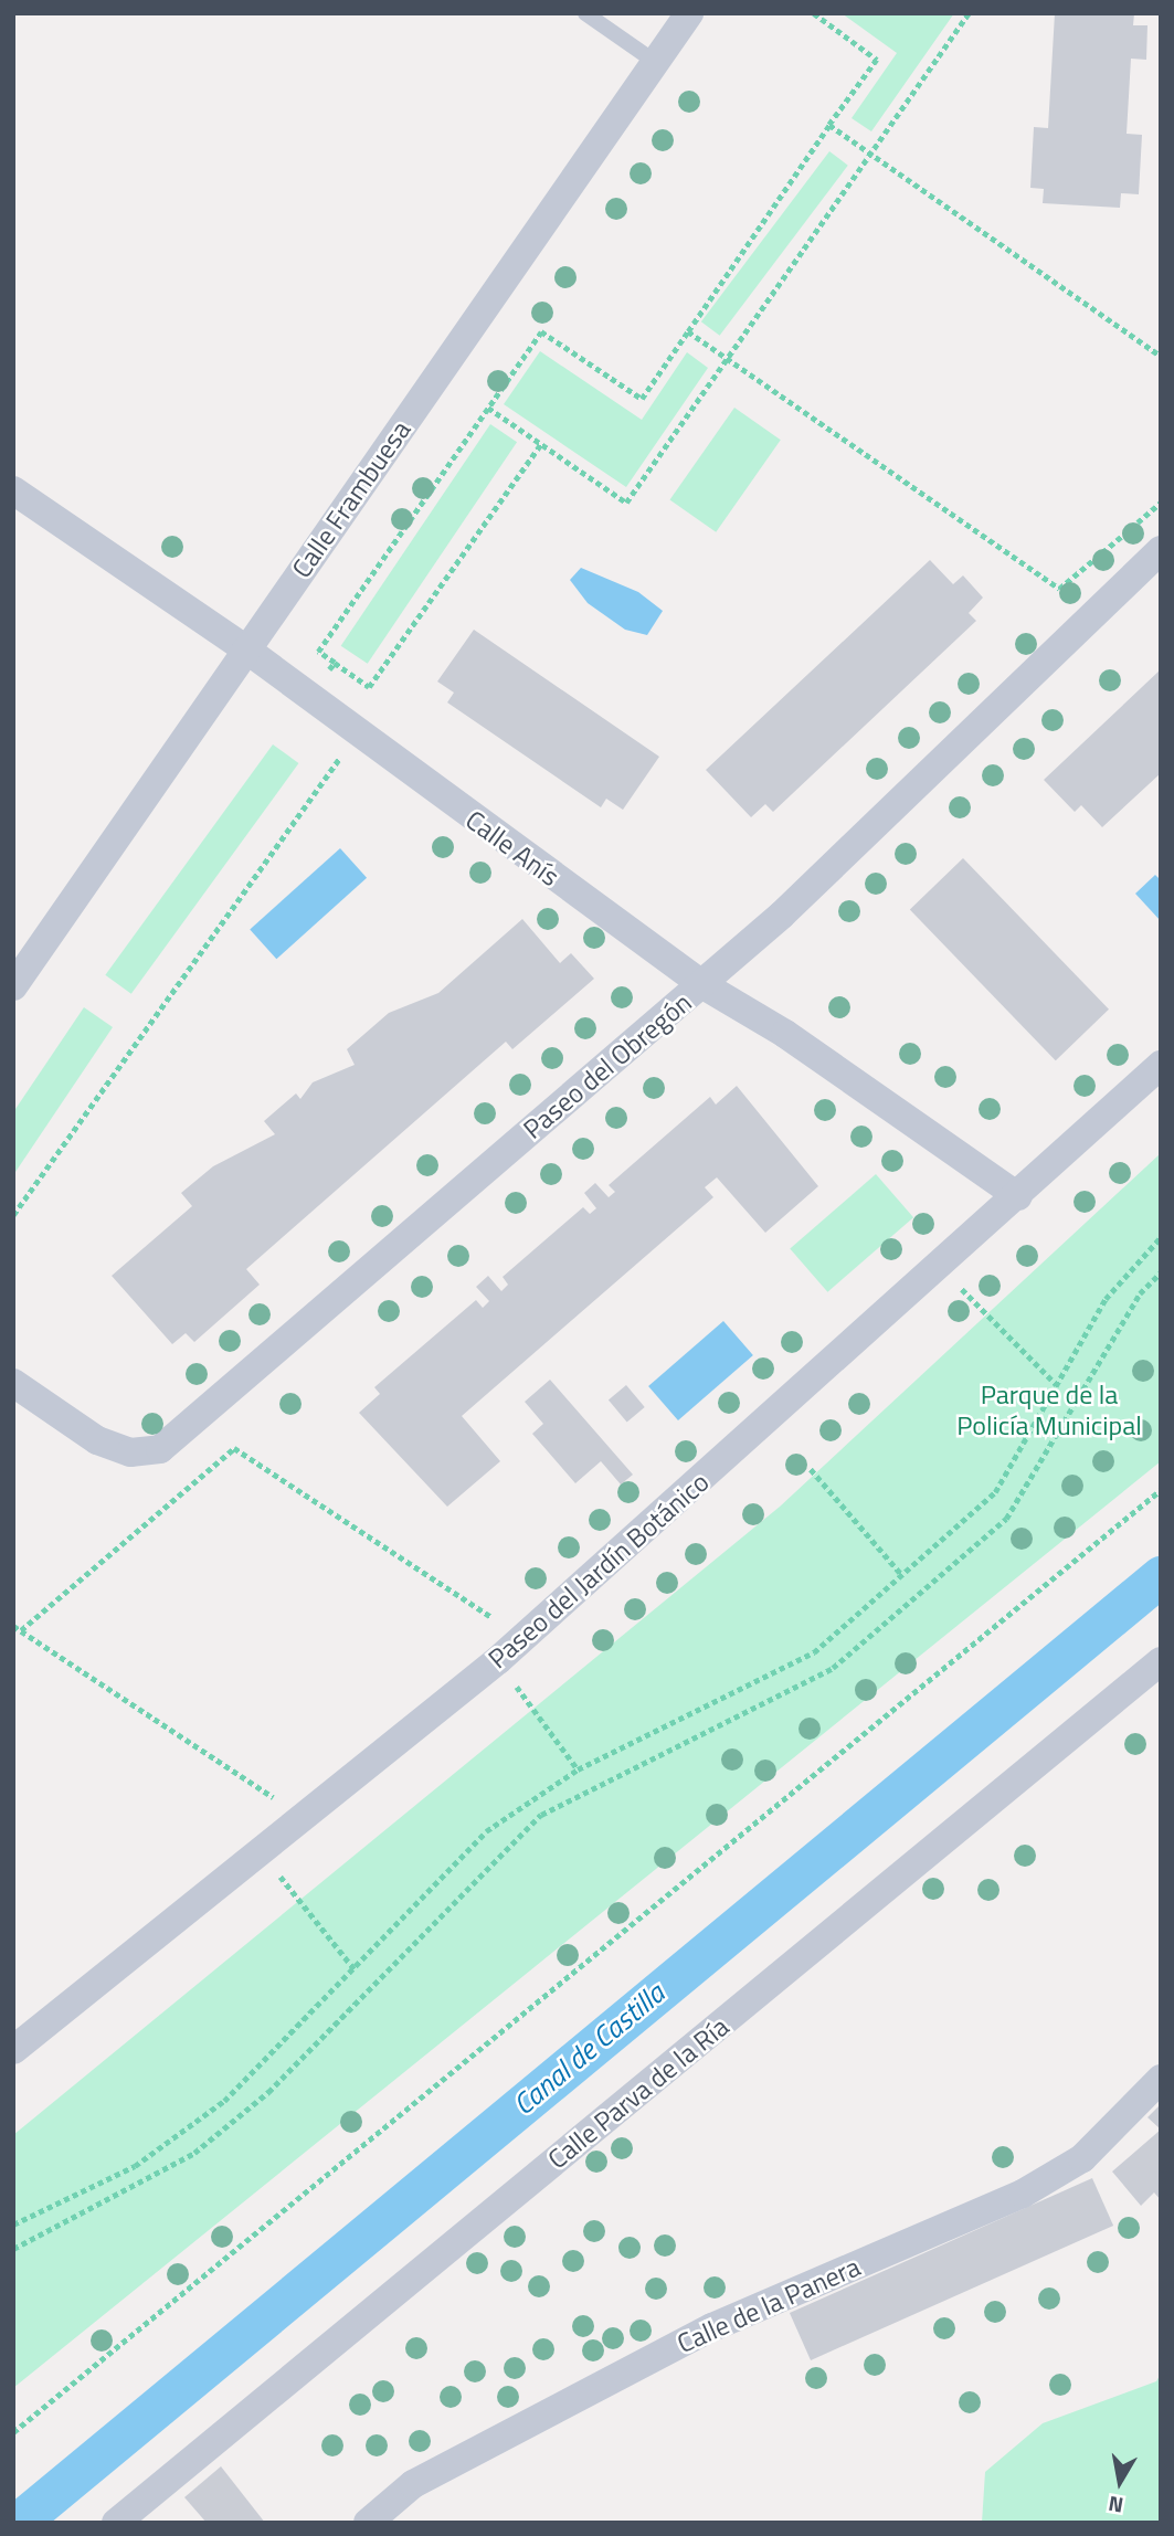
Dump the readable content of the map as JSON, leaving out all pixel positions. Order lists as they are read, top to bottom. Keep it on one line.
{"streets":{"street":["Calle Frambuesa","Calle Anís","Paseo del Obregón","Paseo del Jardín Botánico","Calle Parva de la Ría","Calle de la Panera"]},"crossings":[["Calle Frambuesa","Calle Anís"],["Calle Anís","Paseo del Obregón"],["Calle Anís","Paseo del Jardín Botánico"]],"water":["Canal de Castilla"],"parks":["Parque de la Policía Municipal"],"north":"bottom"}
